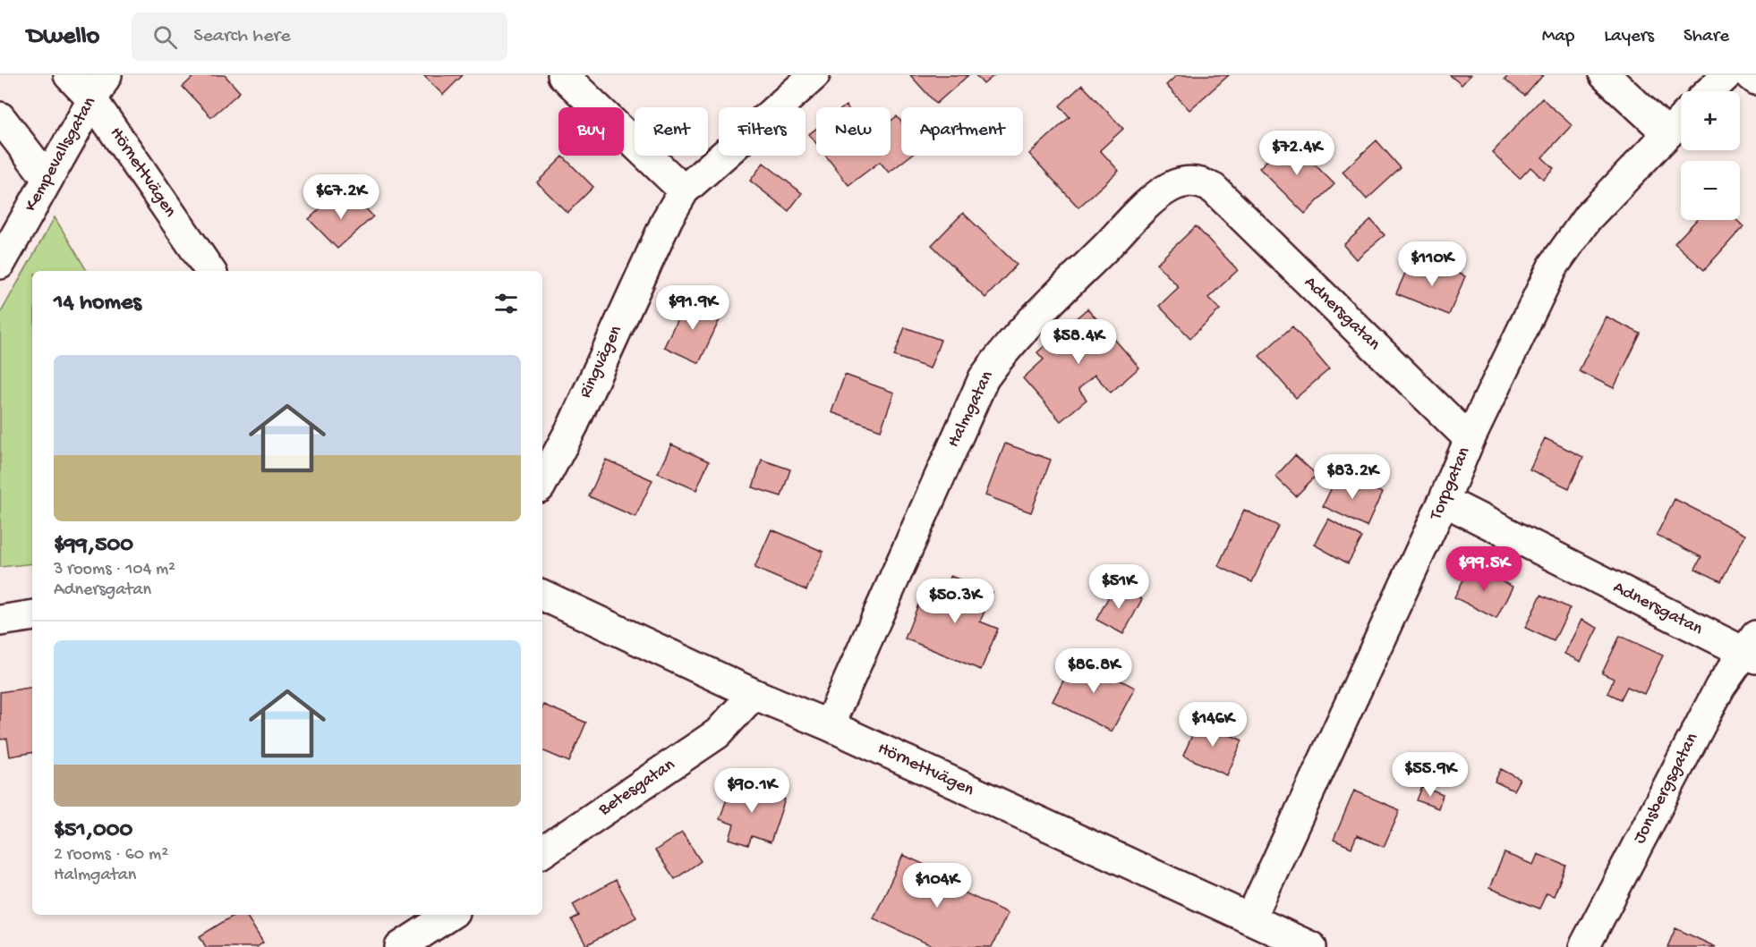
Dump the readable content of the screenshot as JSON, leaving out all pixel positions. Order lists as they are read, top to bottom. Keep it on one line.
{"streets":{"street":["Kempevallsgatan","Hörnettvägen","Adnersgatan","Ringvägen","Halmgatan","Torpgatan","Betesgatan","Jonsbergsgatan"]},"crossings":[["Kempevallsgatan","Hörnettvägen"],["Hörnettvägen","Halmgatan"],["Hörnettvägen","Torpgatan"],["Hörnettvägen","Betesgatan"],["Adnersgatan","Halmgatan"],["Adnersgatan","Torpgatan"],["Adnersgatan","Jonsbergsgatan"]],"page":{"header":"Dwello","search":"Search here","nav":["Map","Layers","Share"],"map_buttons":["+","−"],"chip":["Buy","Rent","Filters","New","Apartment"],"price":["$72.4K","$67.2K","$110K","$91.9K","$58.4K","$83.2K","$99.5K","$51K","$50.3K","$86.8K","$146K","$55.9K","$90.1K","$104K"],"heading":"14 homes","list":[{"name":"$99,500","note":"3 rooms · 104 m² · Adnersgatan"},{"name":"$51,000","note":"2 rooms · 60 m² · Halmgatan"}]}}
